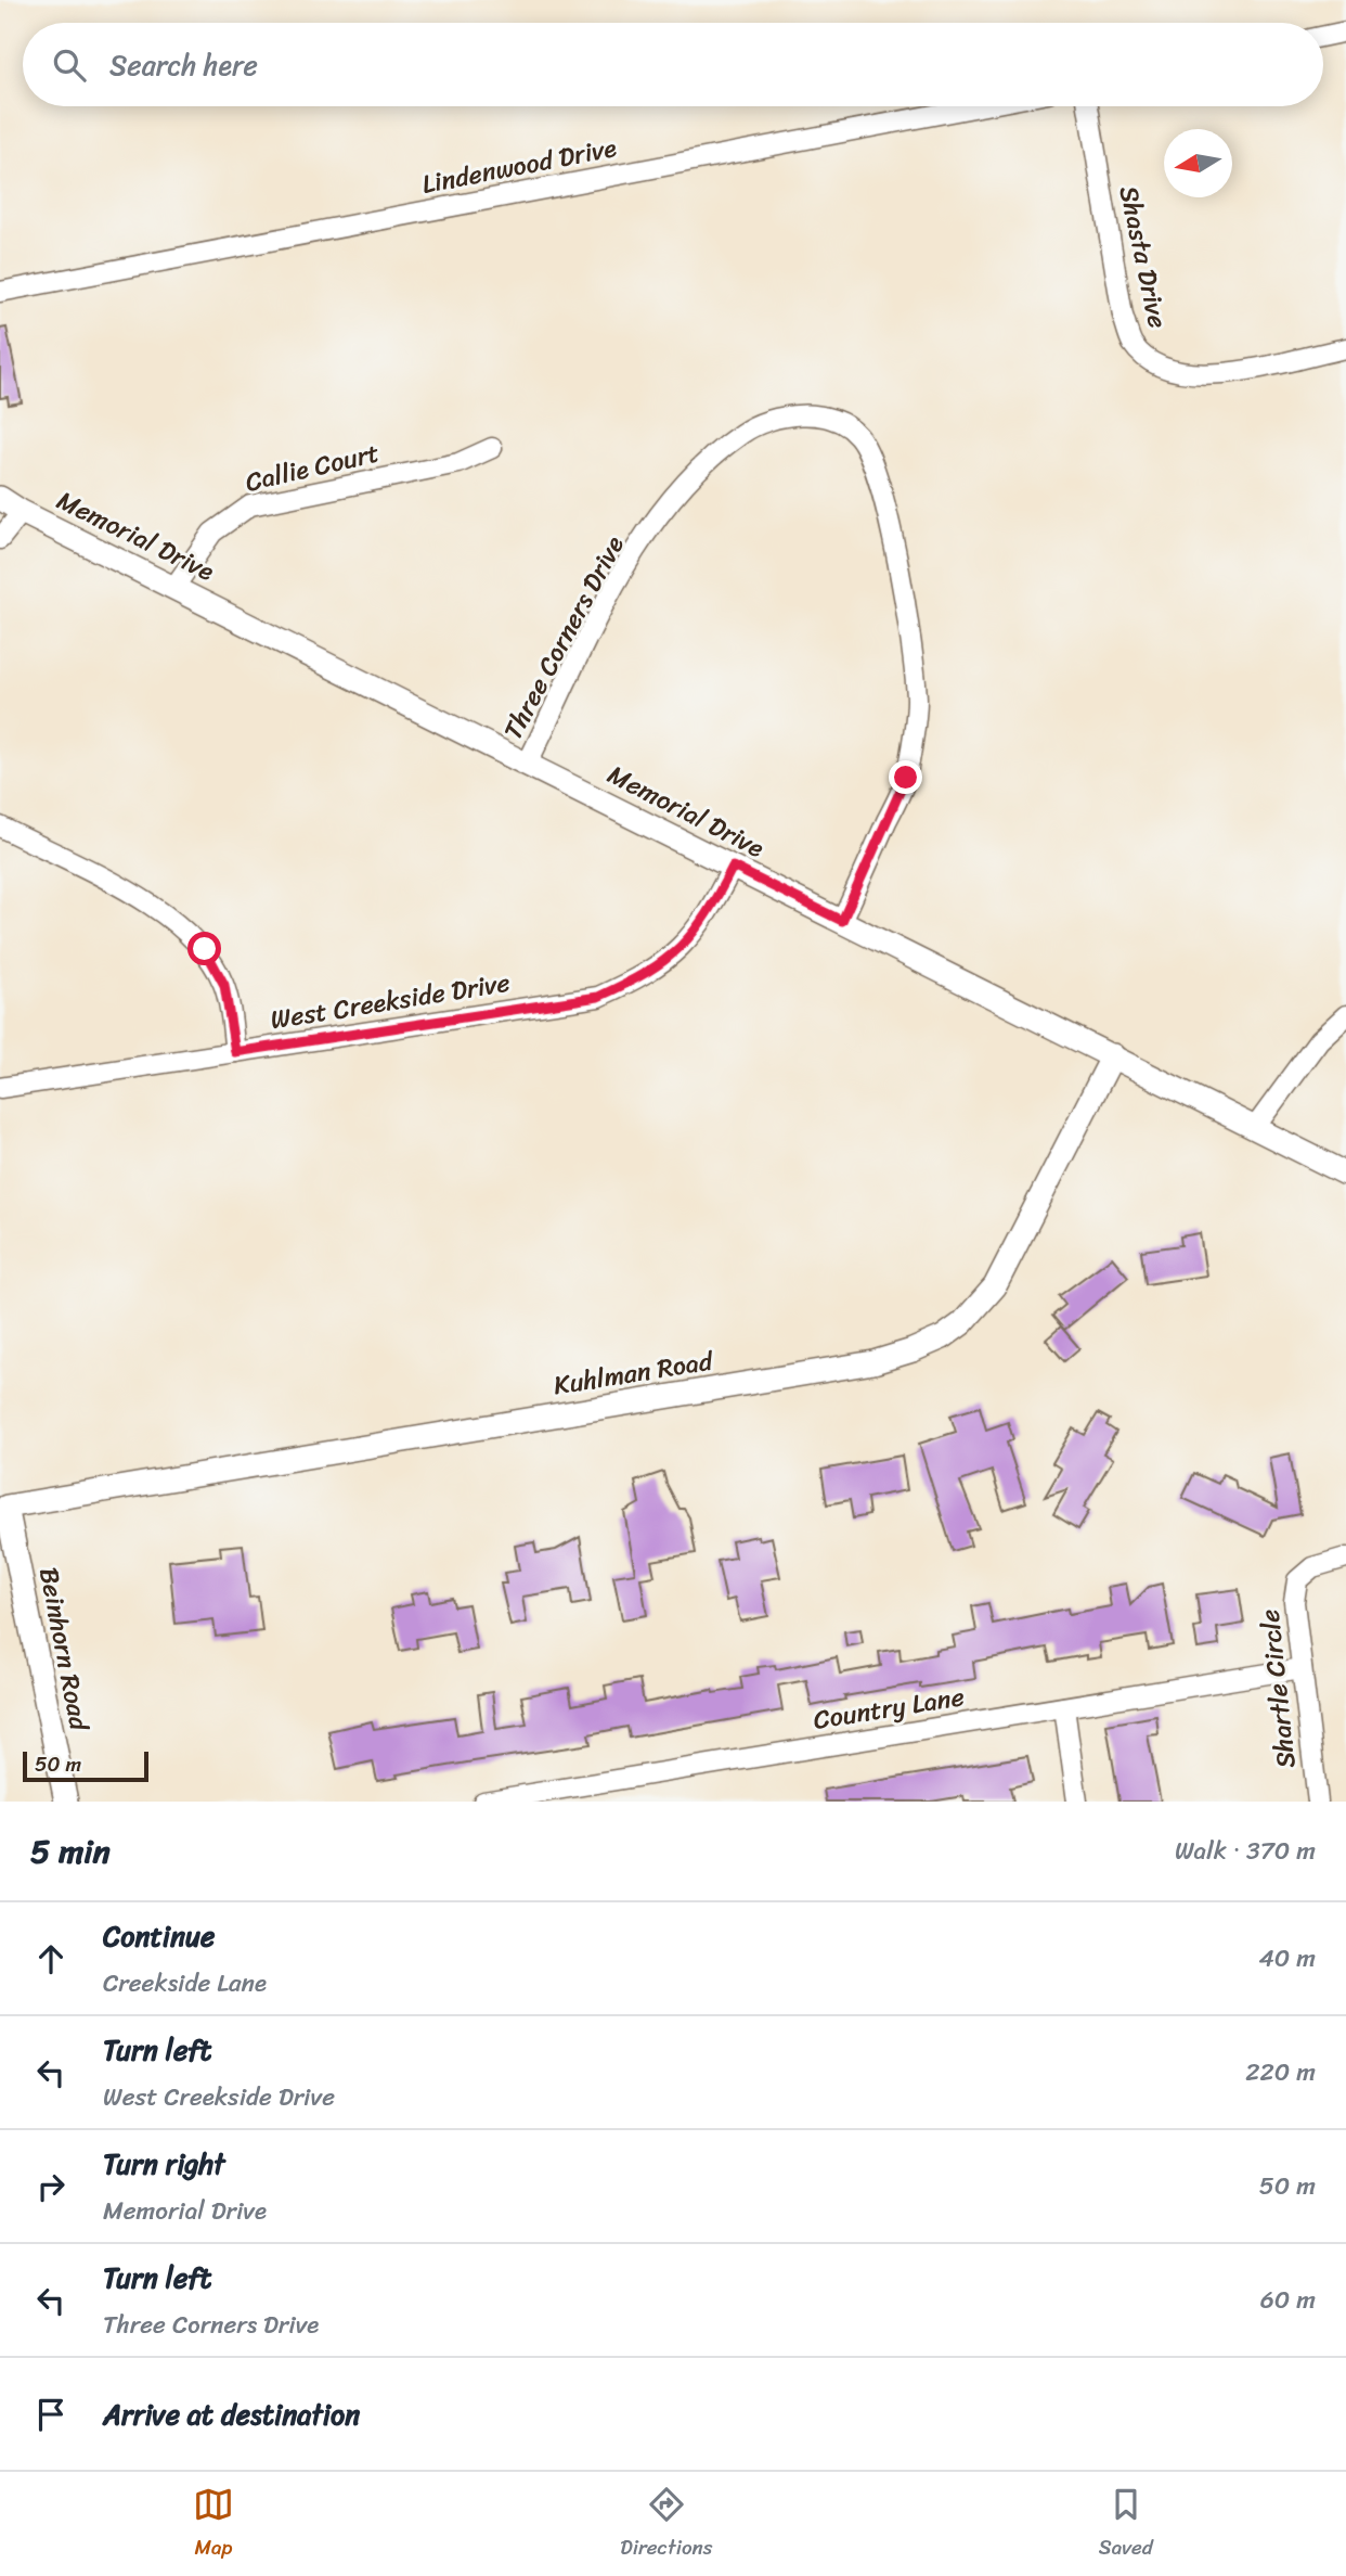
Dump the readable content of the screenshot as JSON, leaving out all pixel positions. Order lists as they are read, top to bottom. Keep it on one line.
{"streets":{"street":["Lindenwood Drive","Shasta Drive","Callie Court","Memorial Drive","Three Corners Drive","West Creekside Drive","Kuhlman Road","Beinhorn Road","Shartle Circle","Country Lane"]},"crossings":[["Callie Court","Memorial Drive"],["Memorial Drive","Three Corners Drive"],["Memorial Drive","West Creekside Drive"],["Memorial Drive","Kuhlman Road"],["Kuhlman Road","Beinhorn Road"],["Shartle Circle","Country Lane"]],"scale_bar":"50 m","north":"left","page":{"search":"Search here","scale":"50 m","heading":["5 min","Walk · 370 m"],"list":[["Continue","Creekside Lane","40 m"],["Turn left","West Creekside Drive","220 m"],["Turn right","Memorial Drive","50 m"],["Turn left","Three Corners Drive","60 m"],"Arrive at destination"],"nav":["Map","Directions","Saved"]}}
